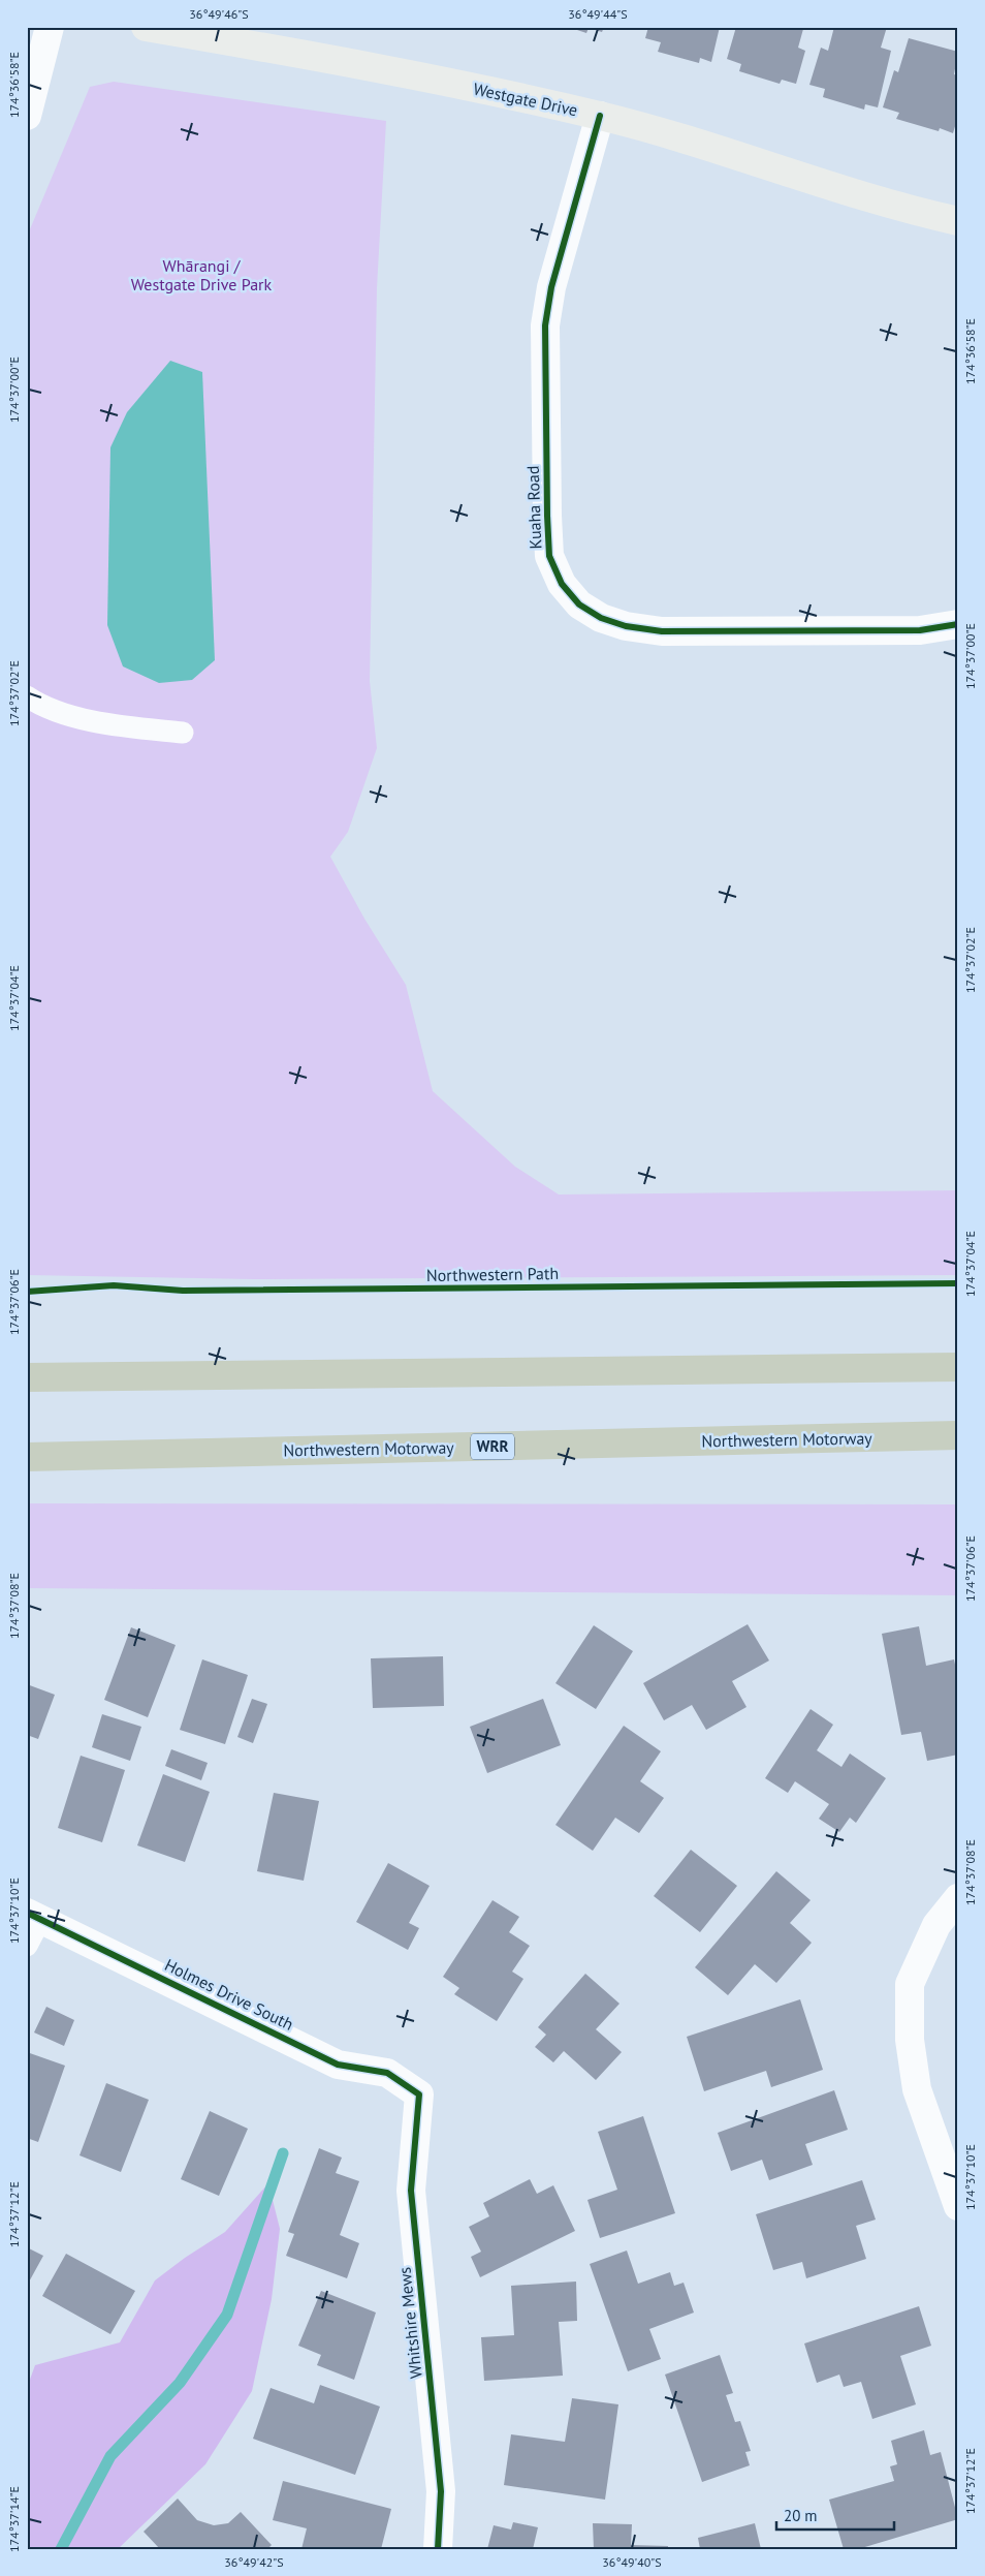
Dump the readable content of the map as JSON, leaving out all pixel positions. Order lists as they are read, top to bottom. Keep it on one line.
{"streets":{"highway":["Northwestern Motorway","WRR"],"main road":["Westgate Drive"],"street":["Kuaha Road","Holmes Drive South","Whitshire Mews"],"cycle path":["Northwestern Path"]},"crossings":[["Westgate Drive","Kuaha Road"],["Holmes Drive South","Whitshire Mews"]],"parks":["Whārangi / Westgate Drive Park"],"scale_bar":"20 m","coordinates":["36°49'46\"S","36°49'44\"S","174°36'58\"E","174°37'00\"E","174°37'02\"E","174°37'04\"E","174°37'06\"E","174°37'08\"E","174°37'10\"E","174°37'12\"E","174°37'14\"E","36°49'42\"S","36°49'40\"S"]}
